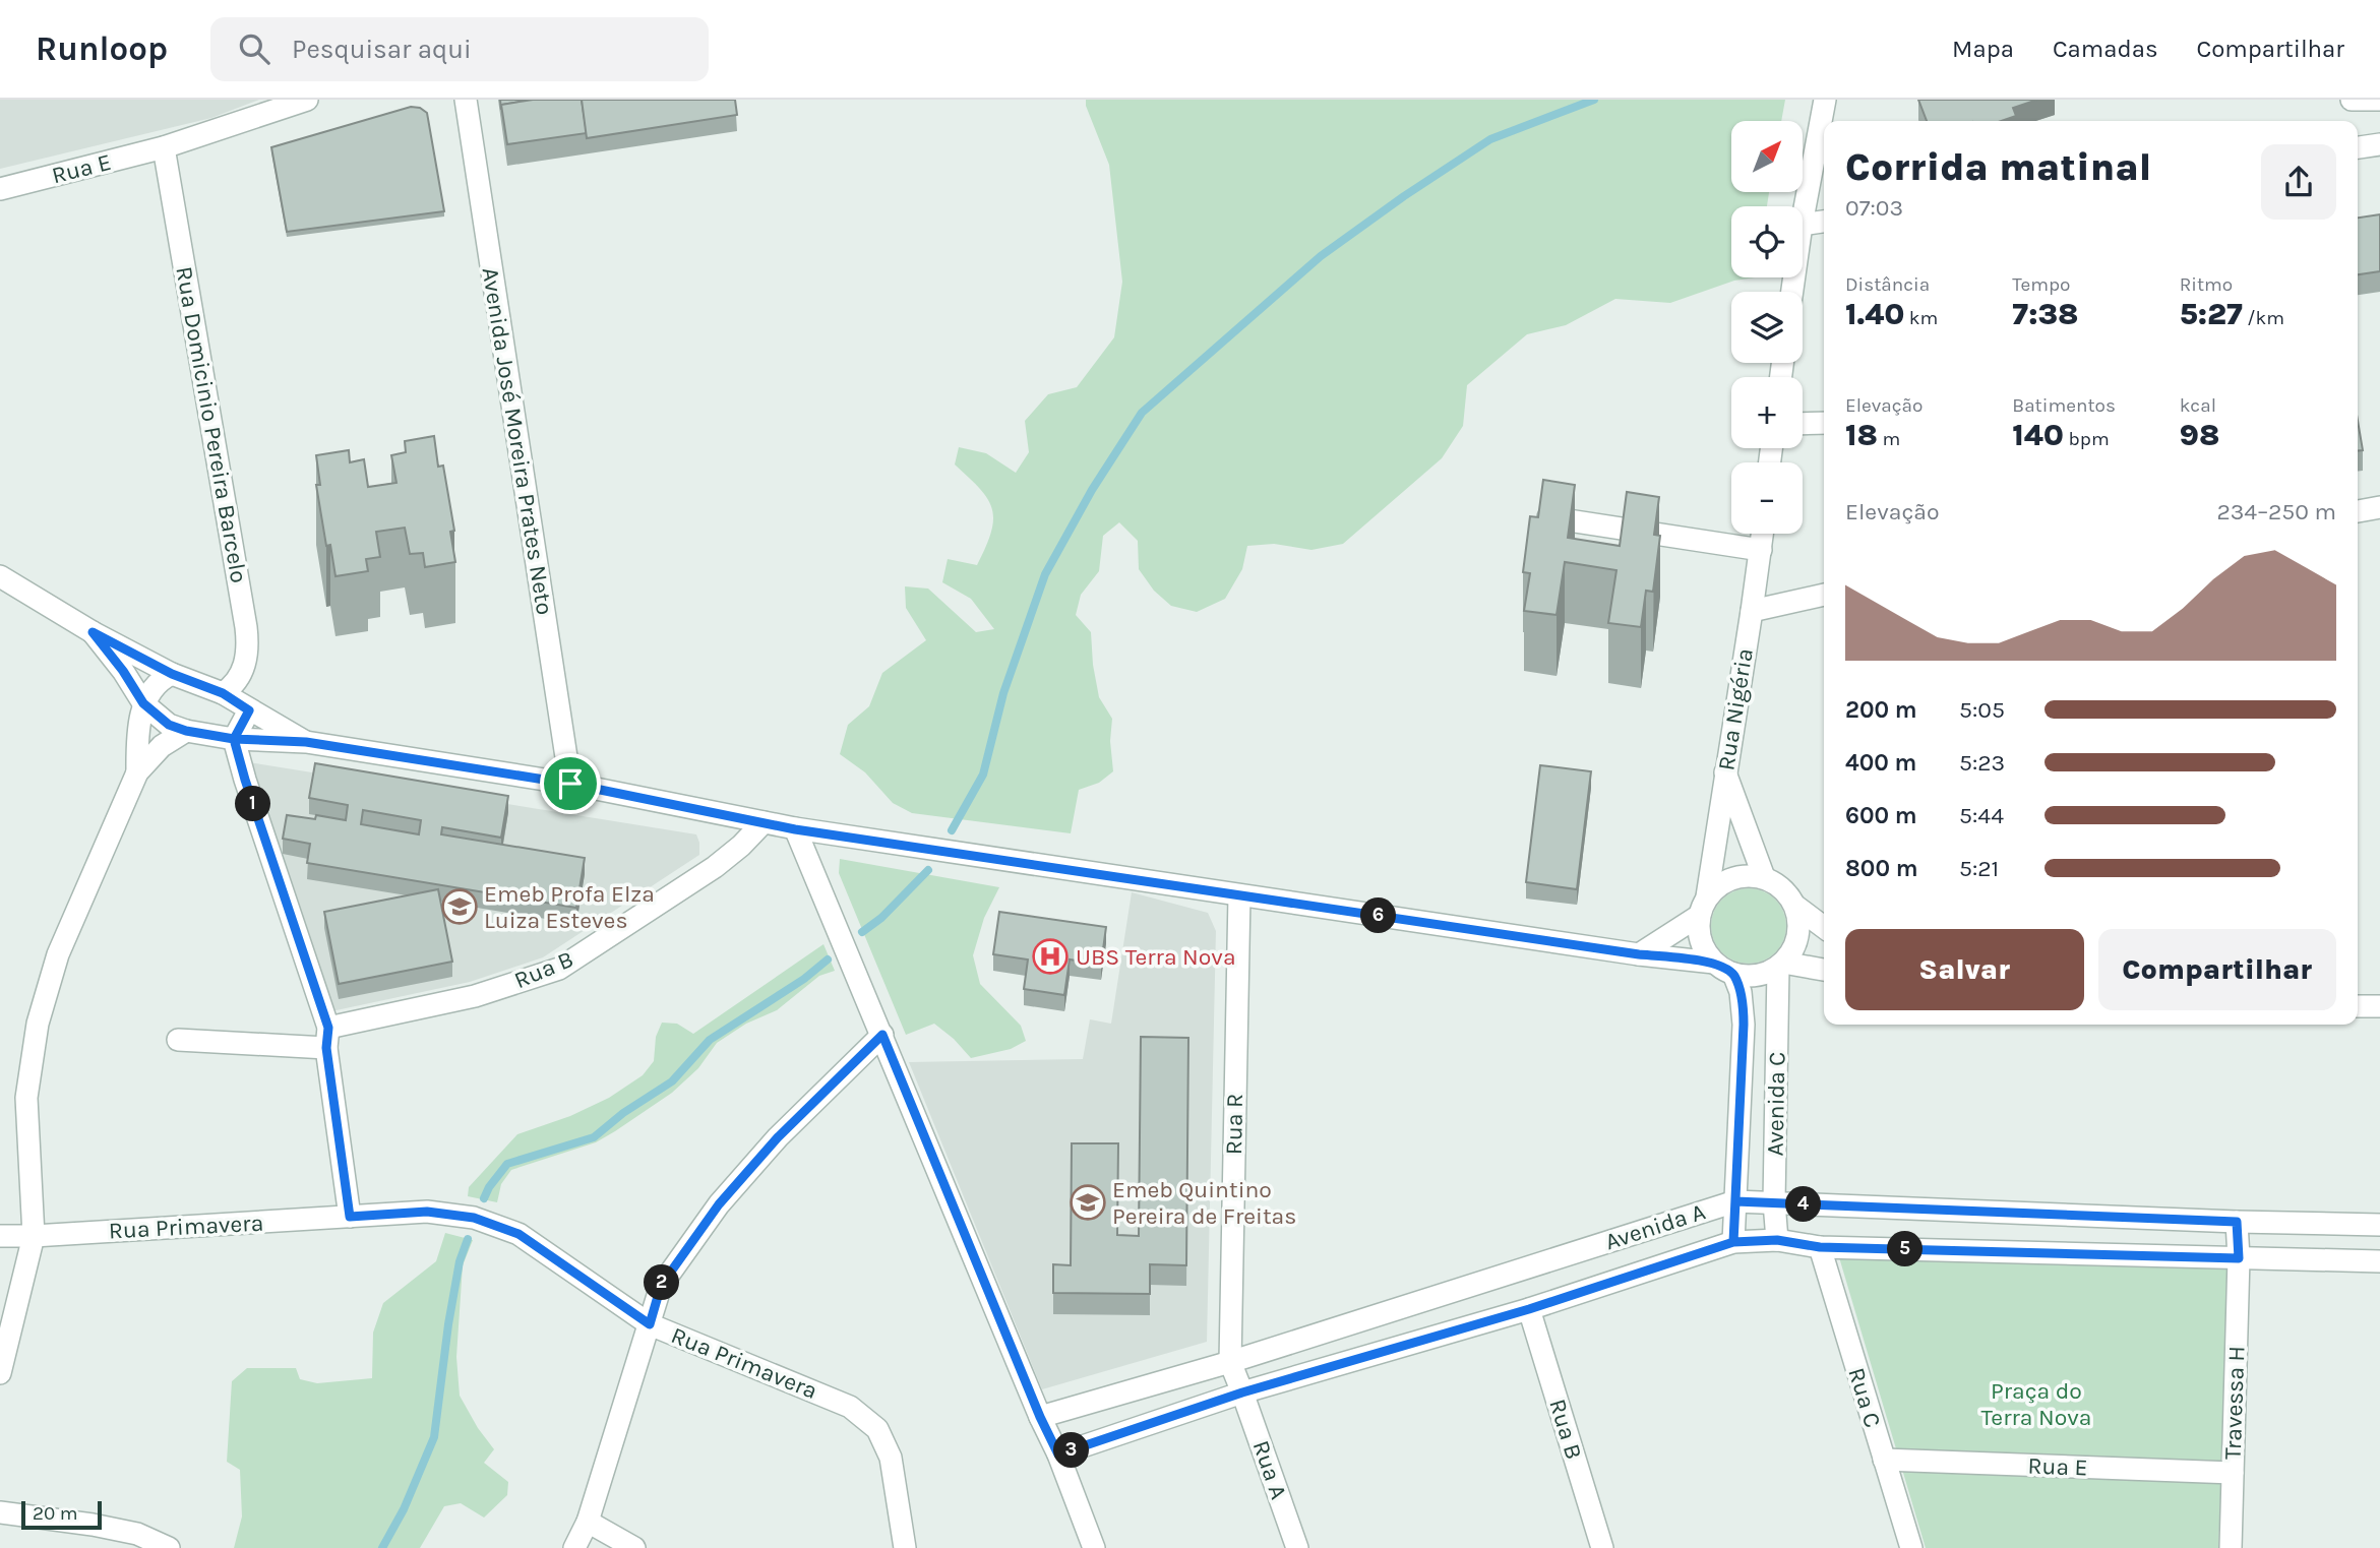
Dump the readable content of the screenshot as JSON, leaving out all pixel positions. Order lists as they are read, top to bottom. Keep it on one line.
{"streets":{"street":["Rua E","Rua Domicinio Pereira Barcelo","Avenida José Moreira Prates Neto","Rua Nigéria","Rua B","Avenida C","Rua R","Rua Primavera","Avenida A","Rua C","Travessa H","Rua A"]},"crossings":[["Rua E","Rua Domicinio Pereira Barcelo"],["Rua E","Rua C"],["Rua E","Travessa H"],["Rua Nigéria","Avenida C"],["Rua B","Avenida A"],["Avenida C","Avenida A"],["Rua R","Avenida A"],["Rua R","Rua A"],["Avenida A","Rua C"],["Avenida A","Travessa H"],["Avenida A","Rua A"]],"parks":["Praça do Terra Nova"],"places":{"school or university":["Emeb Profª Elza Luiza Esteves","Emeb Quintino Pereira de Freitas"],"hospital":["UBS Terra Nova"]},"scale_bar":"20 m","north":"top right","page":{"header":"Runloop","search":"Pesquisar aqui","nav":["Mapa","Camadas","Compartilhar"],"map_buttons":["+","−"],"heading":["Corrida matinal","07:03"],"stats":[["Distância","1.40 km"],["Tempo","7:38"],["Ritmo","5:27 /km"],["Elevação","18 m"],["Batimentos","140 bpm"],["kcal","98"]],"chart":["Elevação","234–250 m"],"list":[{"name":"200 m","note":"5:05"},{"name":"400 m","note":"5:23"},{"name":"600 m","note":"5:44"},{"name":"800 m","note":"5:21"}],"pins":["1","6","4","5","2","3"],"buttons":["Salvar","Compartilhar"],"scale":"20 m"}}
